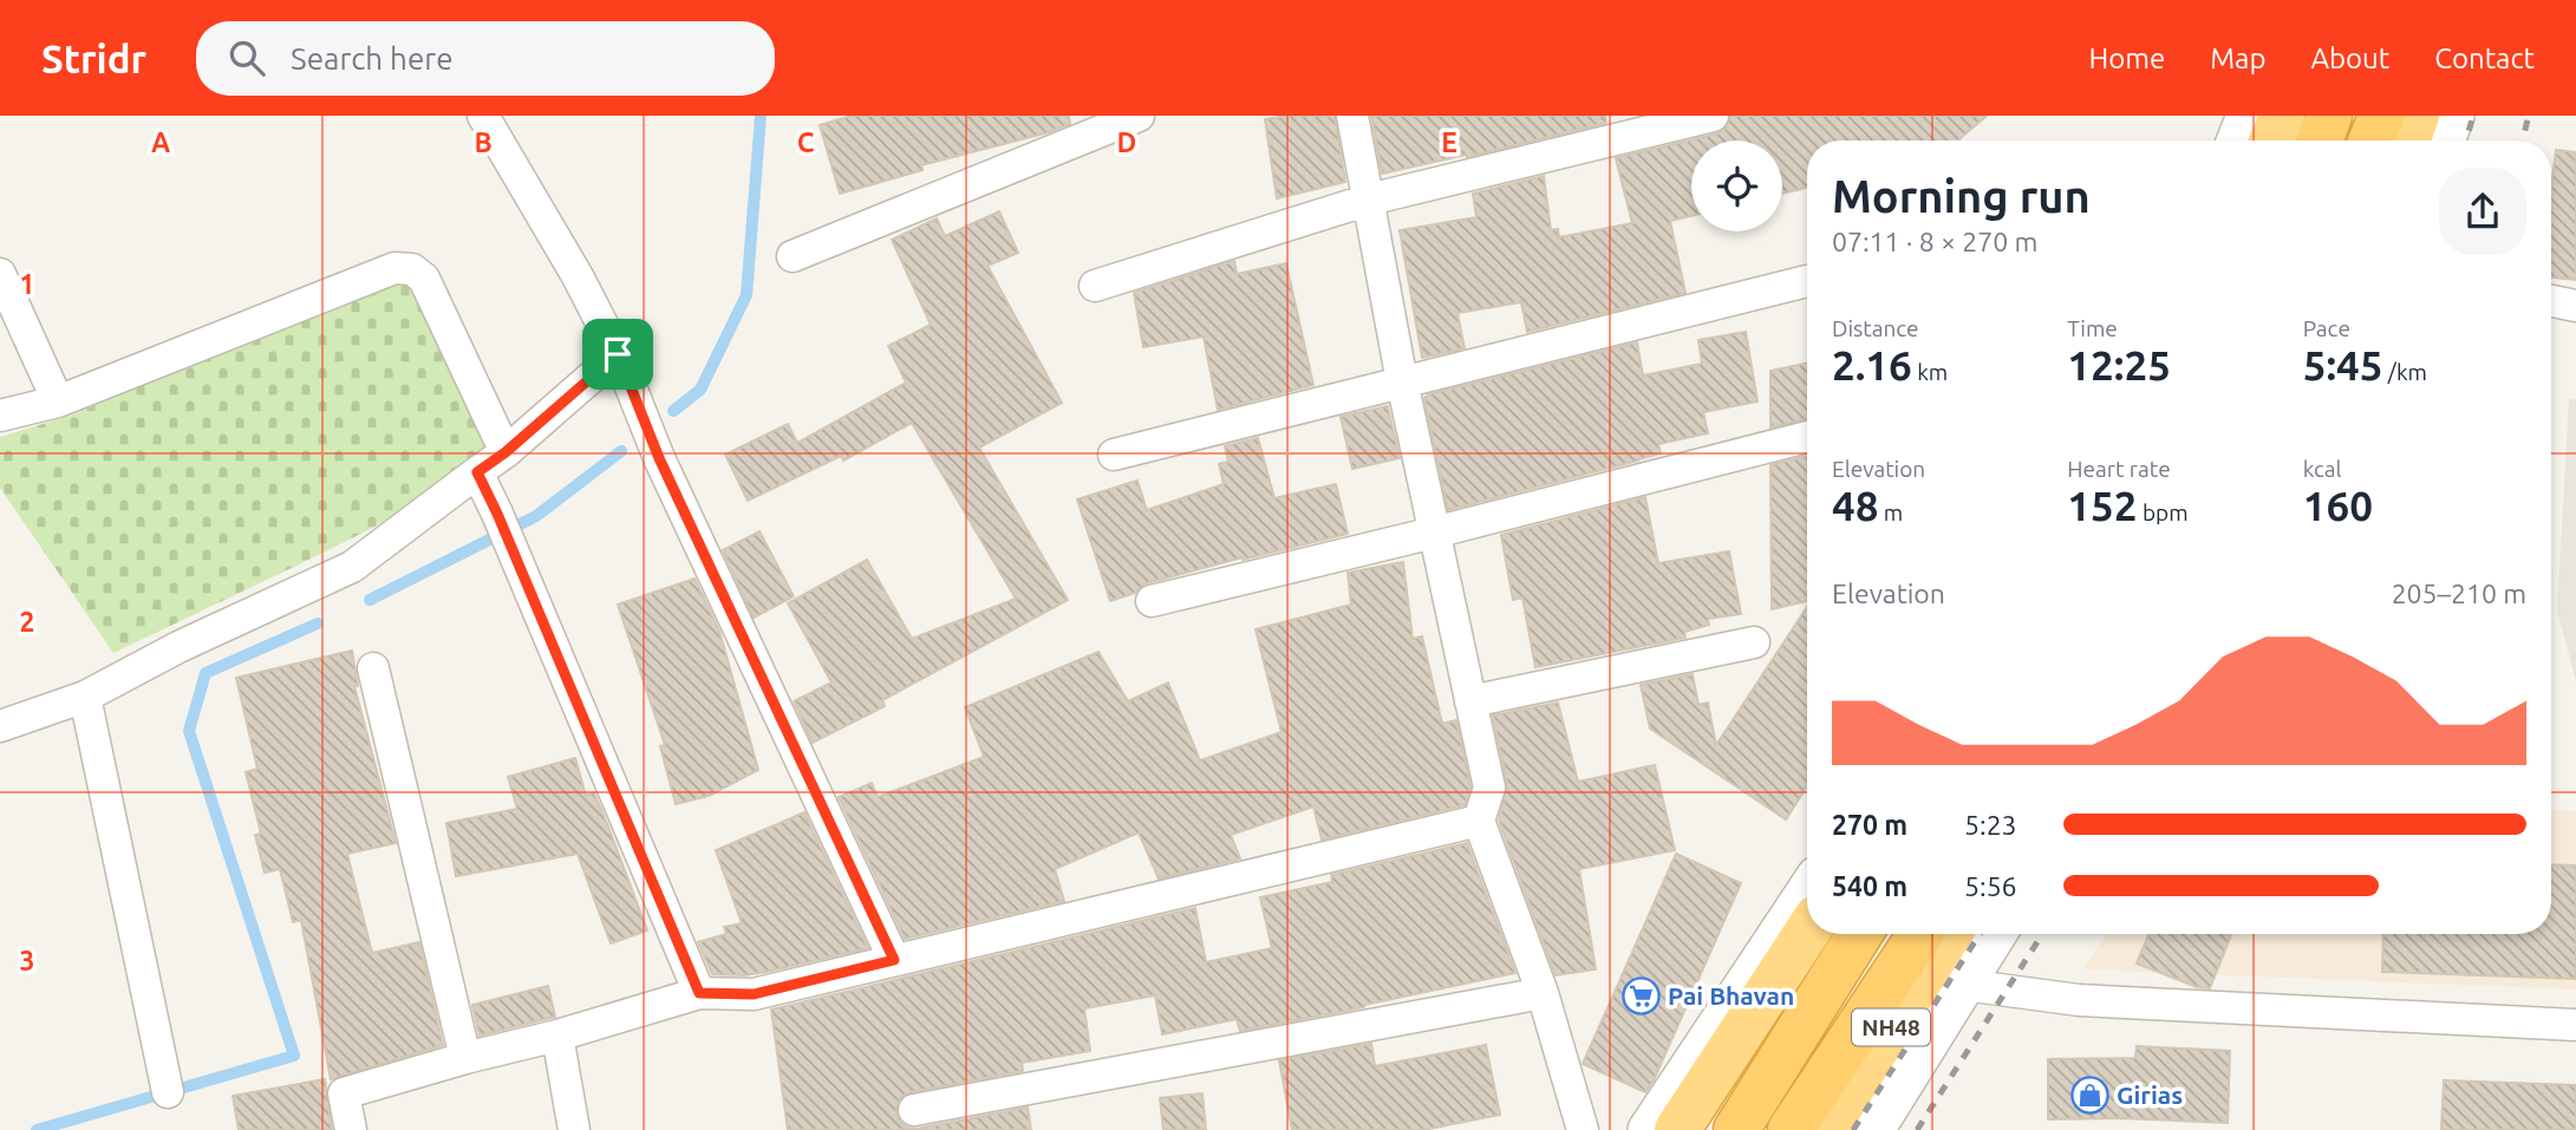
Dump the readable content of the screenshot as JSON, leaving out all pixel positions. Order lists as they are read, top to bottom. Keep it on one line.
{"streets":{"highway":["NH48"]},"places":{"supermarket":["Pai Bhavan"],"shop":["Girias"]},"page":{"header":"Stridr","search":"Search here","nav":["Home","Map","About","Contact"],"heading":["Morning run","07:11 · 8 × 270 m"],"stats":[["Distance","2.16 km"],["Time","12:25"],["Pace","5:45 /km"],["Elevation","48 m"],["Heart rate","152 bpm"],["kcal","160"]],"chart":["Elevation","205–210 m"],"list":[{"name":"270 m","note":"5:23"},{"name":"540 m","note":"5:56"}]},"grid":{"columns":["A","B","C","D","E"],"rows":["1","2","3"]}}
